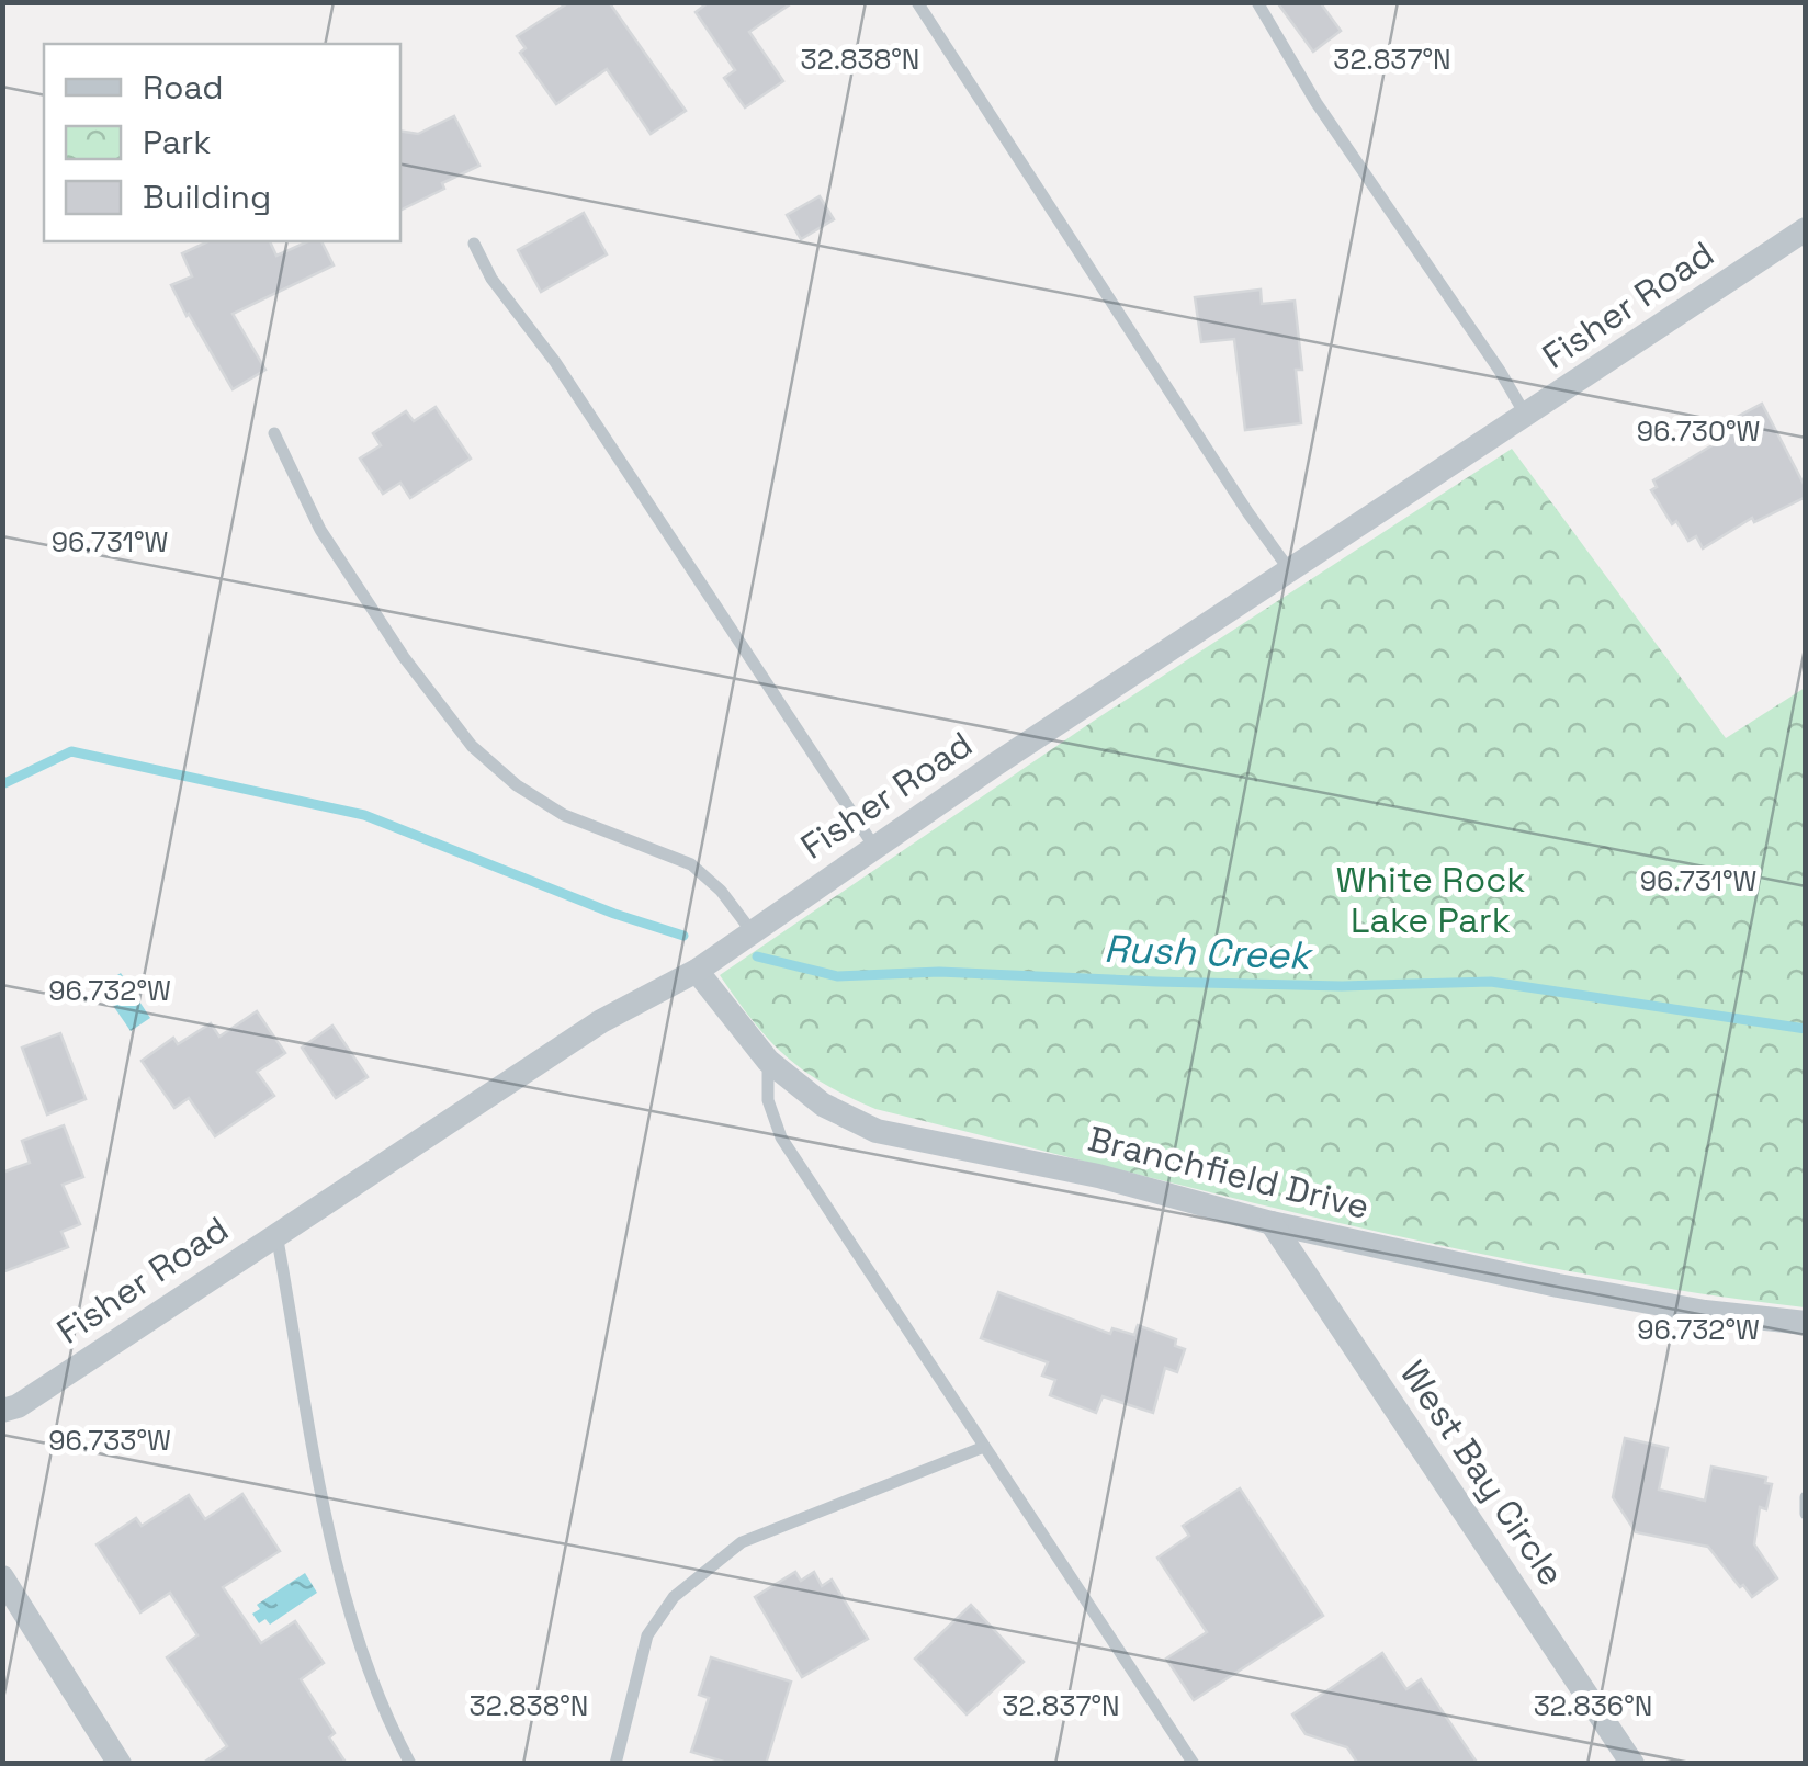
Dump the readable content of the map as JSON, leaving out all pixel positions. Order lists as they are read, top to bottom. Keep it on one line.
{"streets":{"street":["Fisher Road","Branchfield Drive","West Bay Circle"]},"crossings":[["Fisher Road","Branchfield Drive"],["Branchfield Drive","West Bay Circle"]],"water":["Rush Creek"],"parks":["White Rock Lake Park"],"legend":["Road","Park","Building"],"coordinates":["32.838°N","32.837°N","96.730°W","96.731°W","96.732°W","96.733°W","32.836°N"]}
